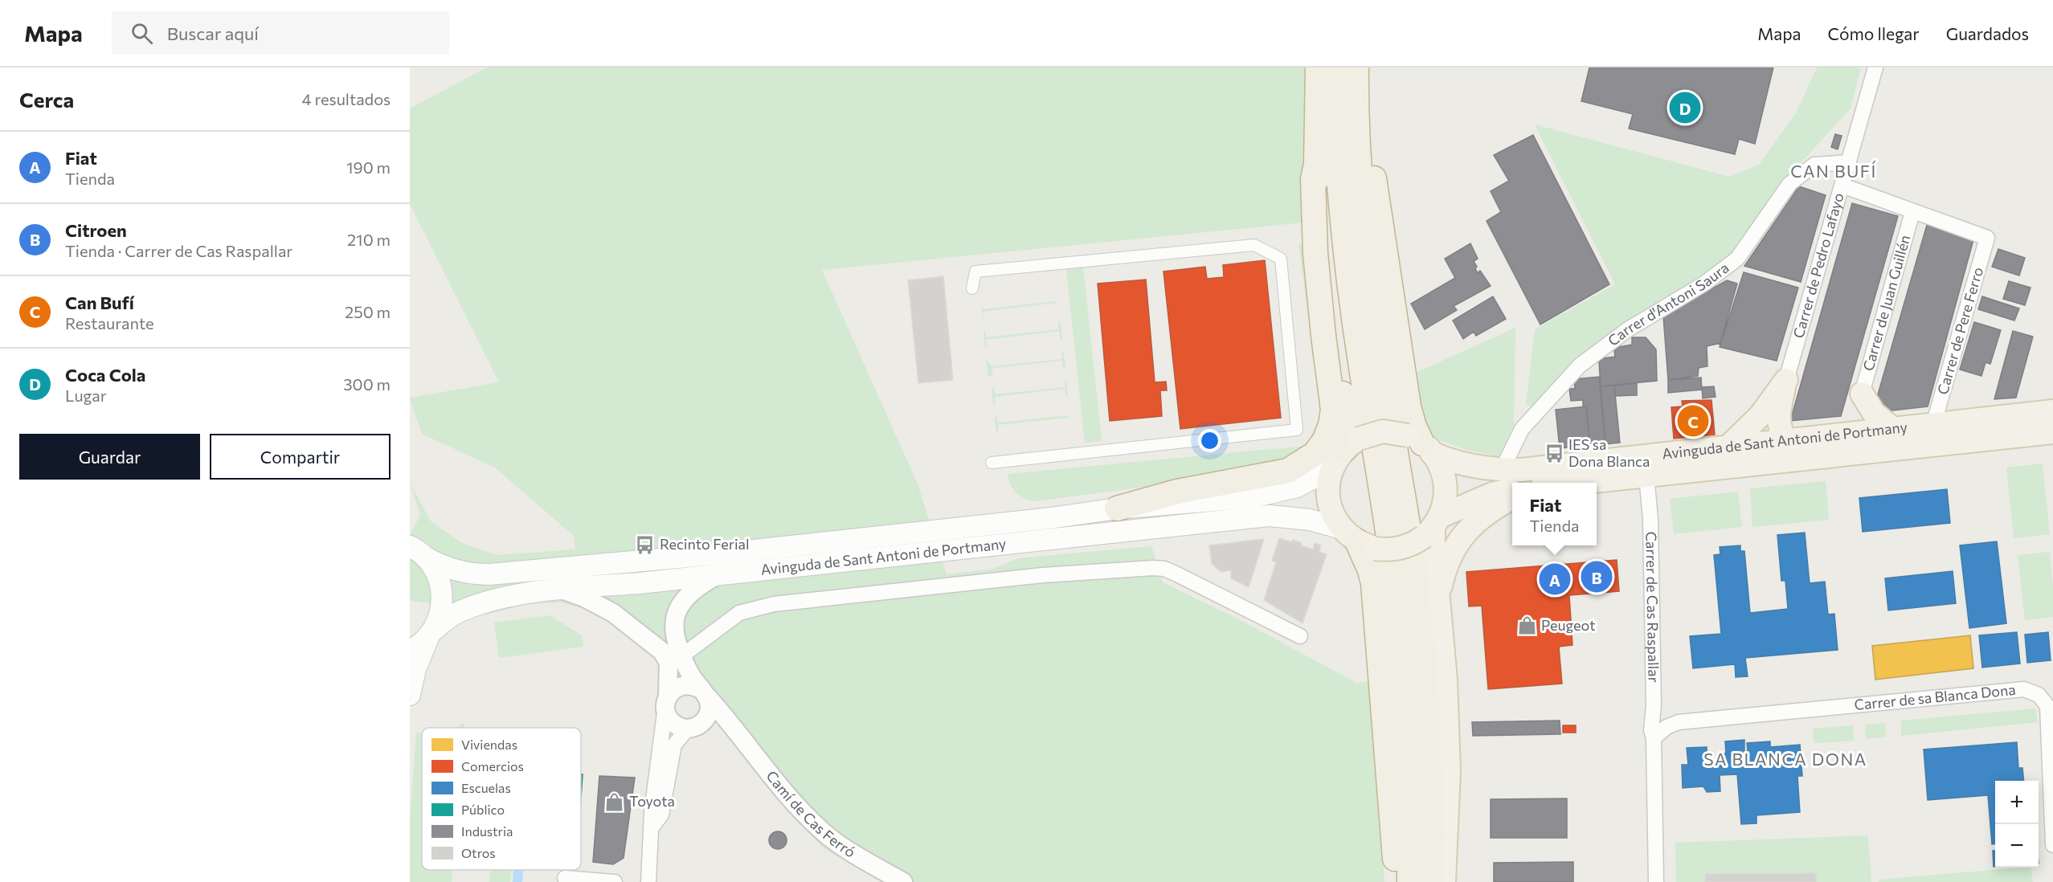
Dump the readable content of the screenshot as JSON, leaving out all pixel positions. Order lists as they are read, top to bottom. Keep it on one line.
{"streets":{"main road":["Avinguda de Sant Antoni de Portmany"],"street":["Carrer de Pedro Lafayo","Carrer de Juan Guillén","Carrer d'Antoni Saura","Carrer de Pere Ferro","Carrer de Cas Raspallar","Carrer de sa Blanca Dona","Camí de Cas Ferró"]},"crossings":[["Carrer de Pedro Lafayo","Carrer d'Antoni Saura"],["Carrer de Juan Guillén","Carrer de Pere Ferro"],["Carrer d'Antoni Saura","Avinguda de Sant Antoni de Portmany"],["Carrer de Pere Ferro","Avinguda de Sant Antoni de Portmany"],["Avinguda de Sant Antoni de Portmany","Carrer de Cas Raspallar"],["Avinguda de Sant Antoni de Portmany","Camí de Cas Ferró"],["Carrer de Cas Raspallar","Carrer de sa Blanca Dona"]],"districts":["CAN BUFÍ","SA BLANCA DONA"],"places":{"bus stop":["IES sa Dona Blanca","Recinto Ferial"],"shop":["Peugeot","Toyota"]},"legend":["Viviendas","Comercios","Escuelas","Público","Industria","Otros"],"page":{"header":"Mapa","search":"Buscar aquí","nav":["Mapa","Cómo llegar","Guardados"],"heading":["Cerca","4 resultados"],"pins":["D","C","B","A"],"list":[{"mark":"A","name":"Fiat","note":"Tienda","value":"190 m"},{"mark":"B","name":"Citroen","note":"Tienda · Carrer de Cas Raspallar","value":"210 m"},{"mark":"C","name":"Can Bufí","note":"Restaurante","value":"250 m"},{"mark":"D","name":"Coca Cola","note":"Lugar","value":"300 m"}],"buttons":["Guardar","Compartir"],"popup":["Fiat","Tienda"],"map_buttons":["+","−"]}}
